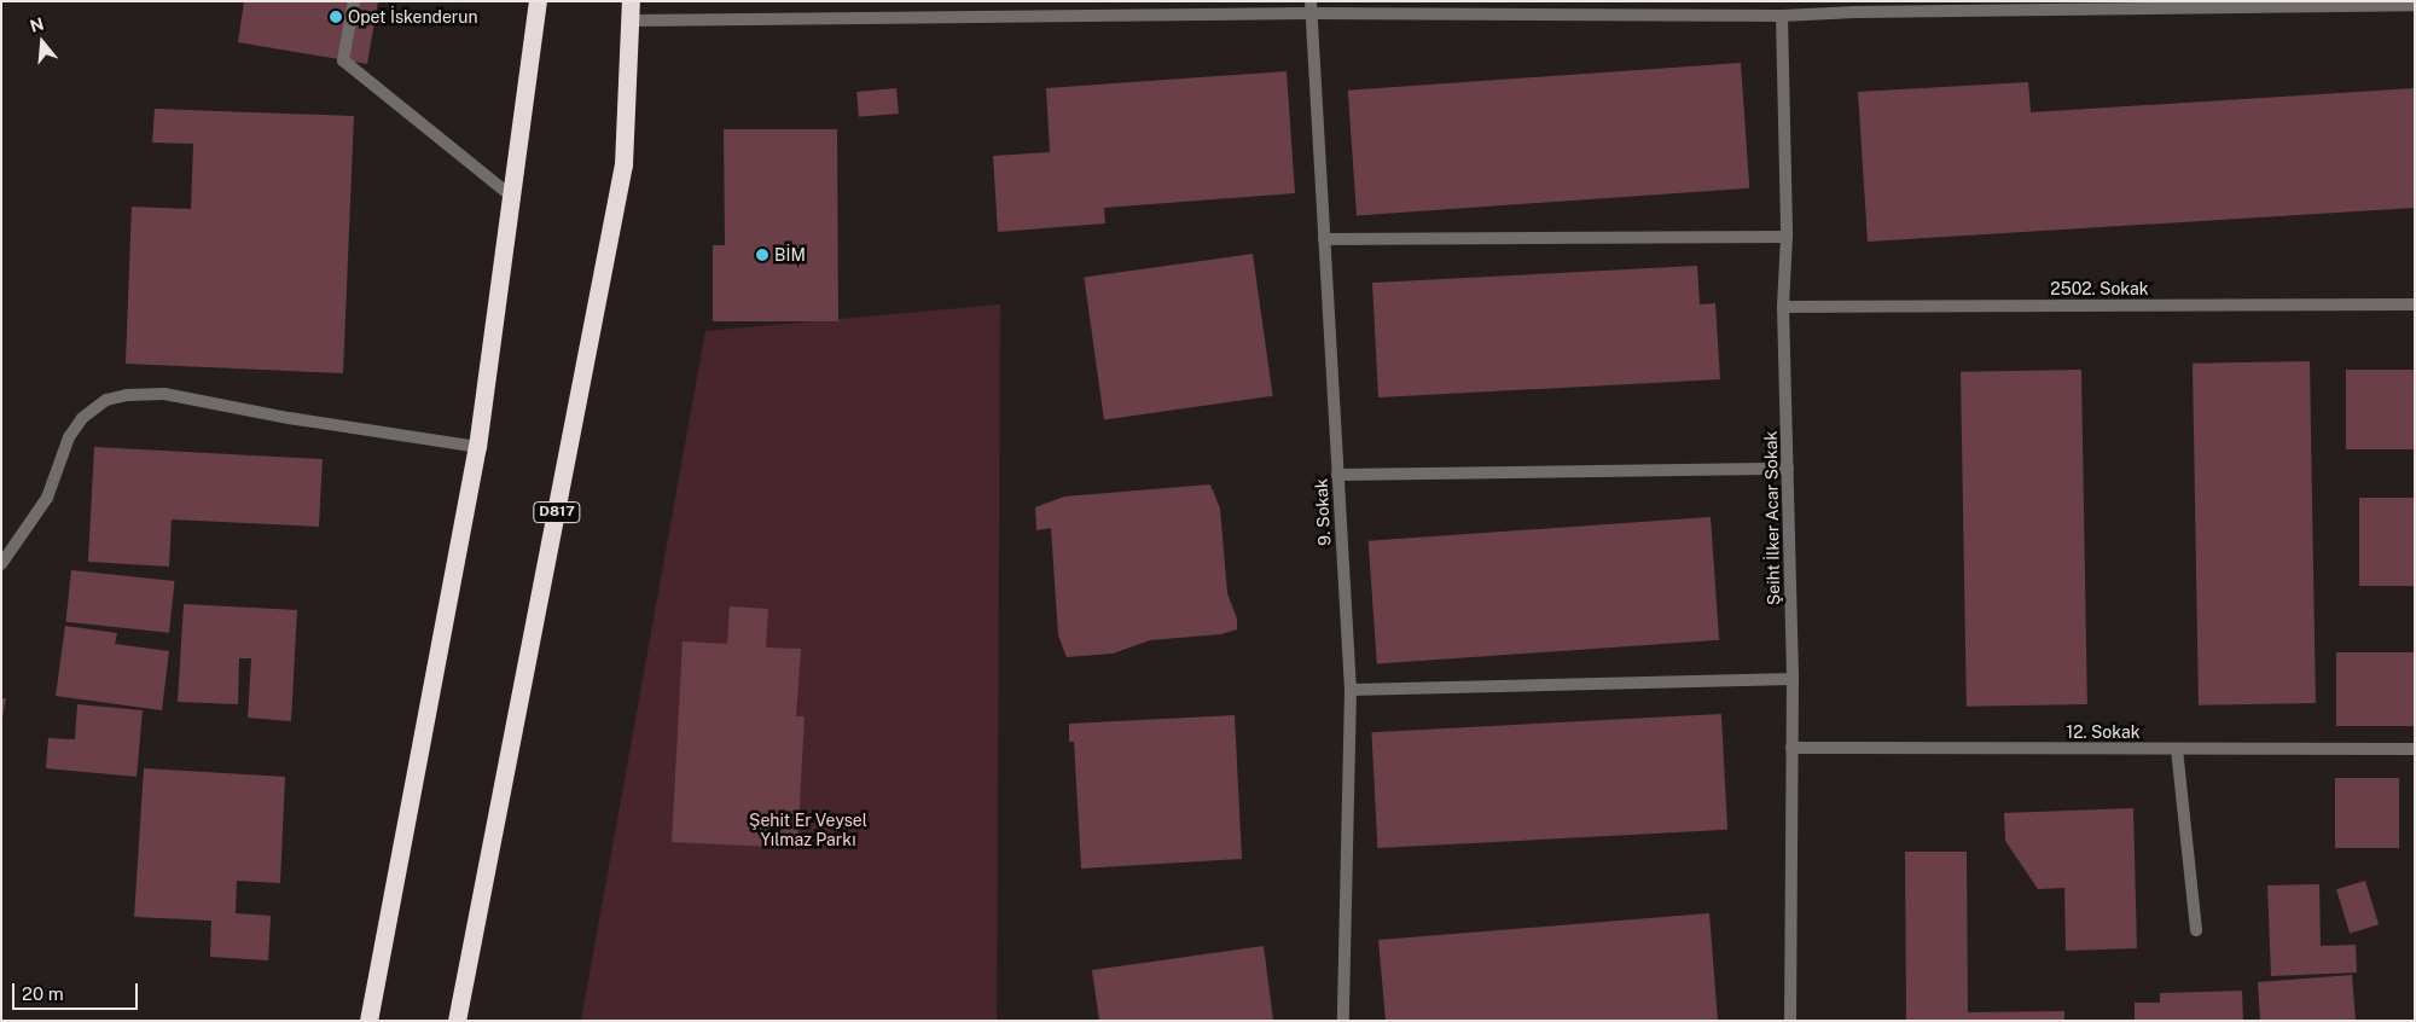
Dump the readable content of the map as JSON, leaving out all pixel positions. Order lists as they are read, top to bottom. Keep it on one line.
{"streets":{"highway":["D817"],"street":["2502. Sokak","9. Sokak","Şeiht İlker Acar Sokak","12. Sokak"]},"crossings":[["2502. Sokak","Şeiht İlker Acar Sokak"],["Şeiht İlker Acar Sokak","12. Sokak"]],"parks":["Şehit Er Veysel Yılmaz Parkı"],"places":["Opet İskenderun","BİM"],"scale_bar":"20 m","north":"top"}
